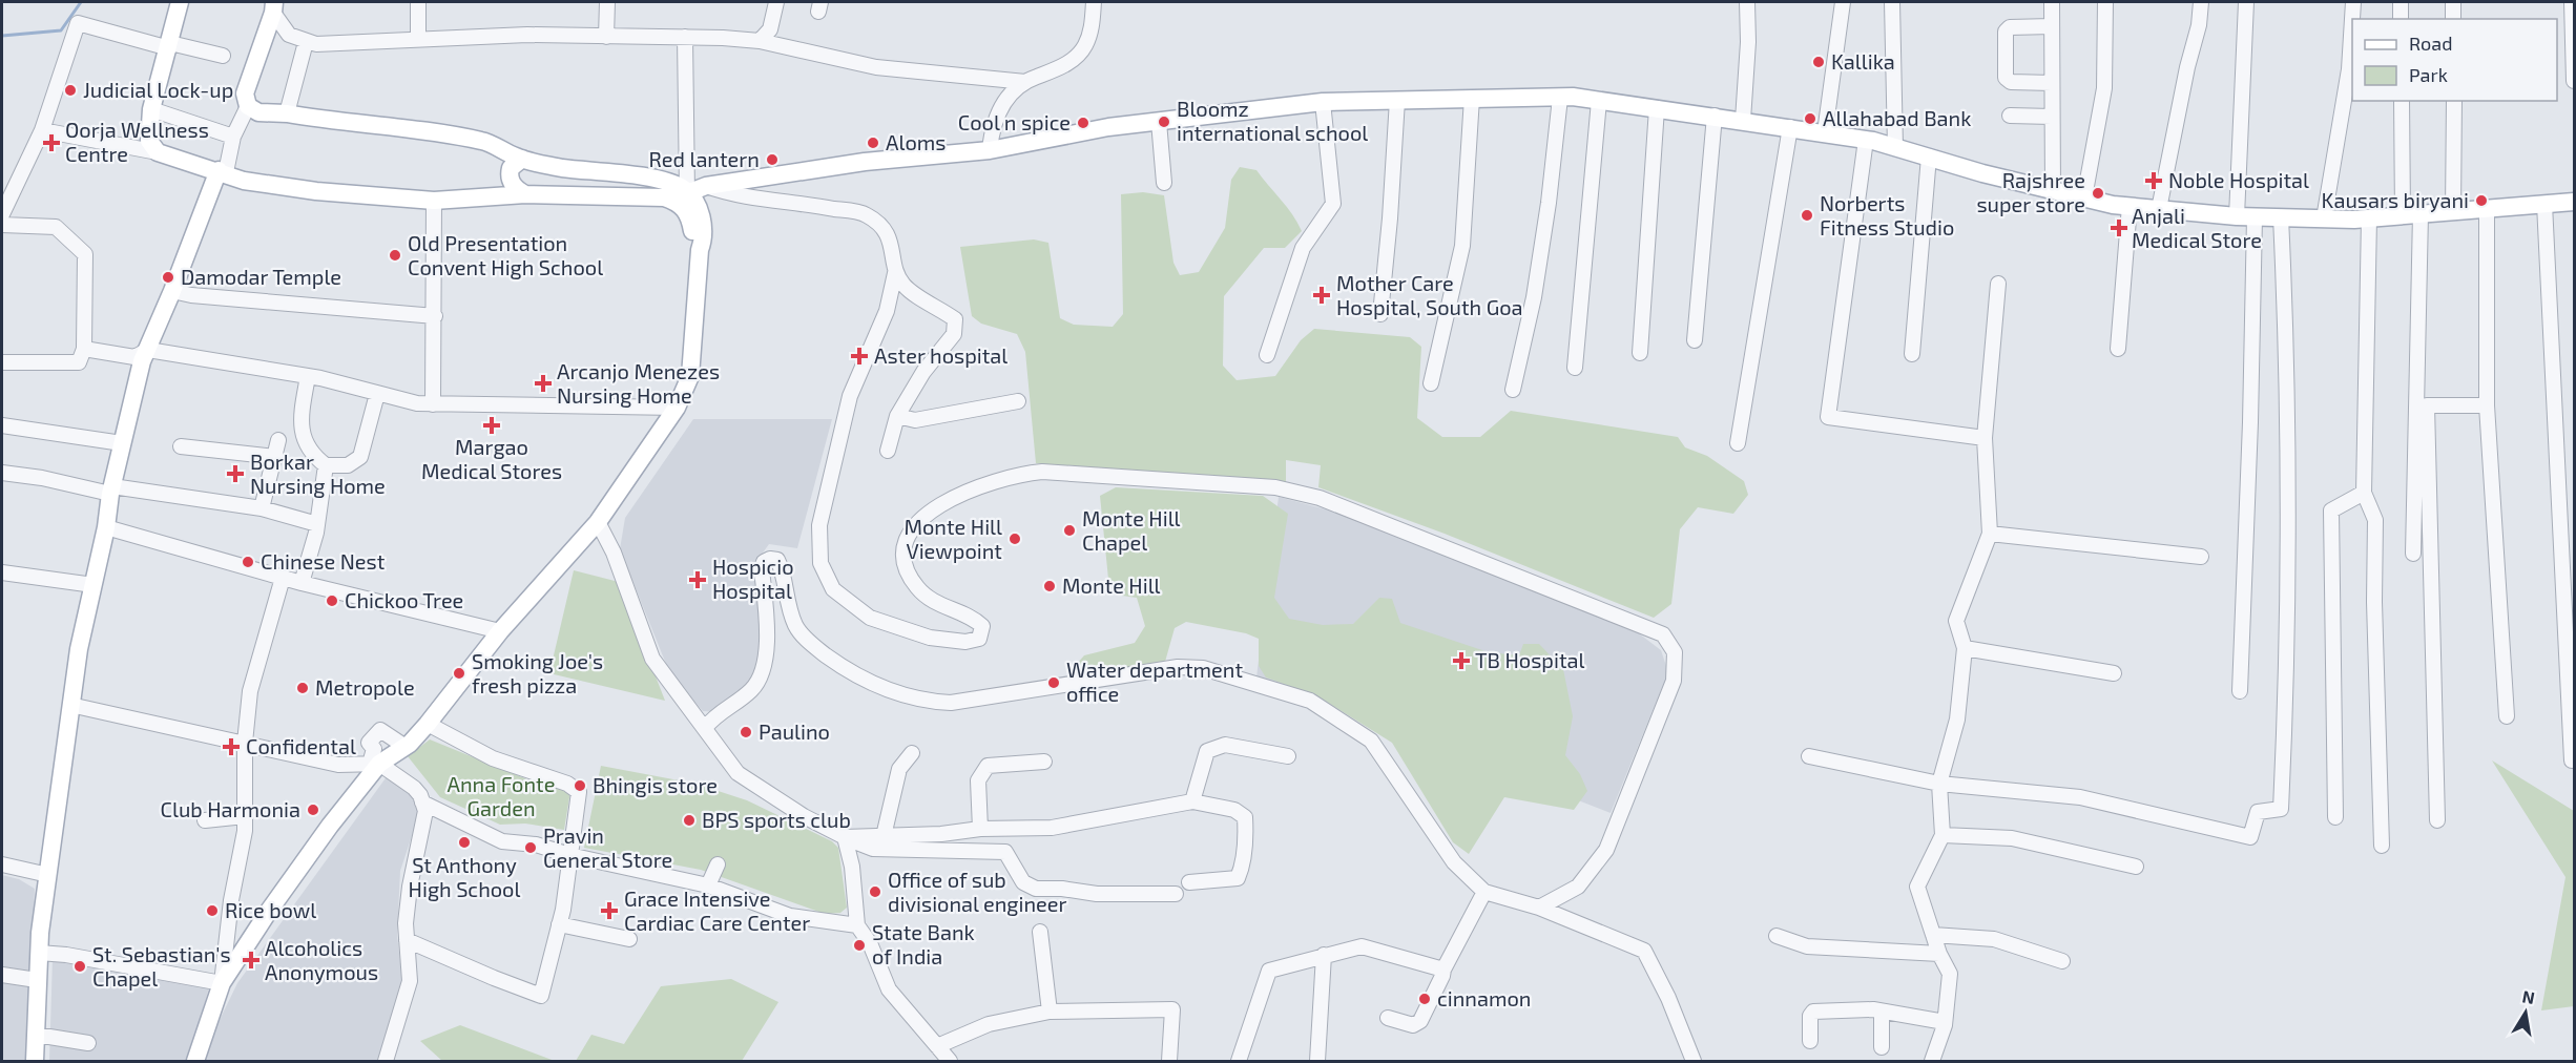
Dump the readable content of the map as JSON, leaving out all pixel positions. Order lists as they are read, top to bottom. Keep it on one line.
{"parks":["Anna Fonte Garden"],"places":{"other":["Kallika","Judicial Lock-up","Allahabad Bank","Bloomz international school","Cool n spice","Aloms","Red lantern","Rajshree super store","Kausars biryani","Norberts Fitness Studio","Old Presentation Convent High School","Damodar Temple","Monte Hill Chapel","Monte Hill Viewpoint","Chinese Nest","Monte Hill","Chickoo Tree","Smoking Joe's fresh pizza","Water department office","Metropole","Paulino","Bhingis store","Club Harmonia","BPS sports club","St Anthony High School","Pravin General Store","Office of sub divisional engineer","Rice bowl","State Bank of India","St. Sebastian's Chapel","cinnamon"],"health":["Oorja Wellness Centre","Noble Hospital","Anjali Medical Store","Mother Care Hospital, South Goa","Aster hospital","Arcanjo Menezes Nursing Home","Margao Medical Stores","Borkar Nursing Home","Hospicio Hospital","TB Hospital","Confidental","Grace Intensive Cardiac Care Center","Alcoholics Anonymous"]},"legend":["Road","Park"],"north":"top"}
